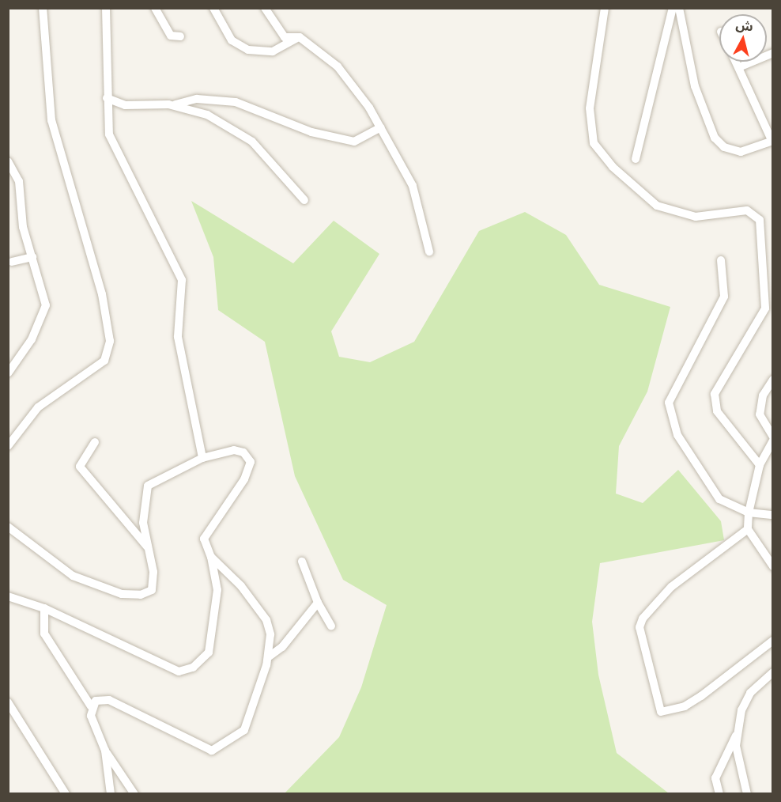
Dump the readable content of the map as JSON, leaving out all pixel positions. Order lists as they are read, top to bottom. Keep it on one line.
{"north":"top"}
